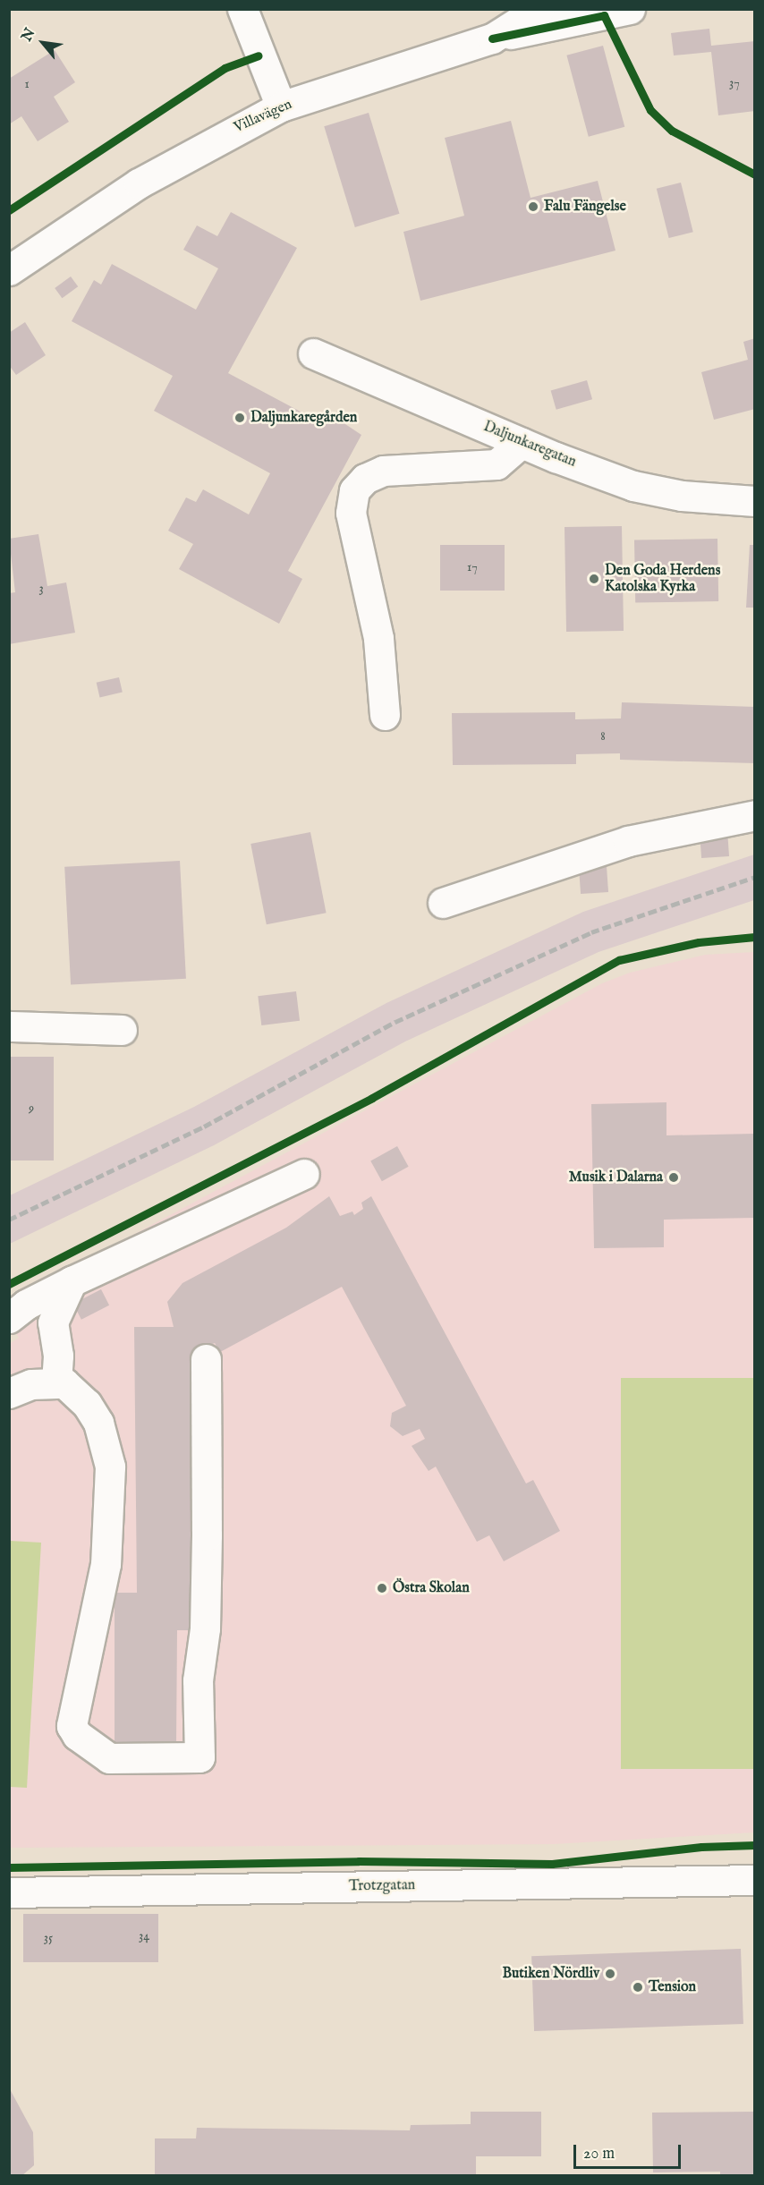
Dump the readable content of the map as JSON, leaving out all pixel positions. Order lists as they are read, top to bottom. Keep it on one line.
{"streets":{"street":["Villavägen","Daljunkaregatan","Trotzgatan"]},"places":["Falu Fängelse","Daljunkaregården","Den Goda Herdens Katolska Kyrka","Musik i Dalarna","Östra Skolan","Butiken Nördliv","Tension"],"house_numbers":["37","1","17","3","8","9","34","35"],"scale_bar":"20 m","north":"top left"}
